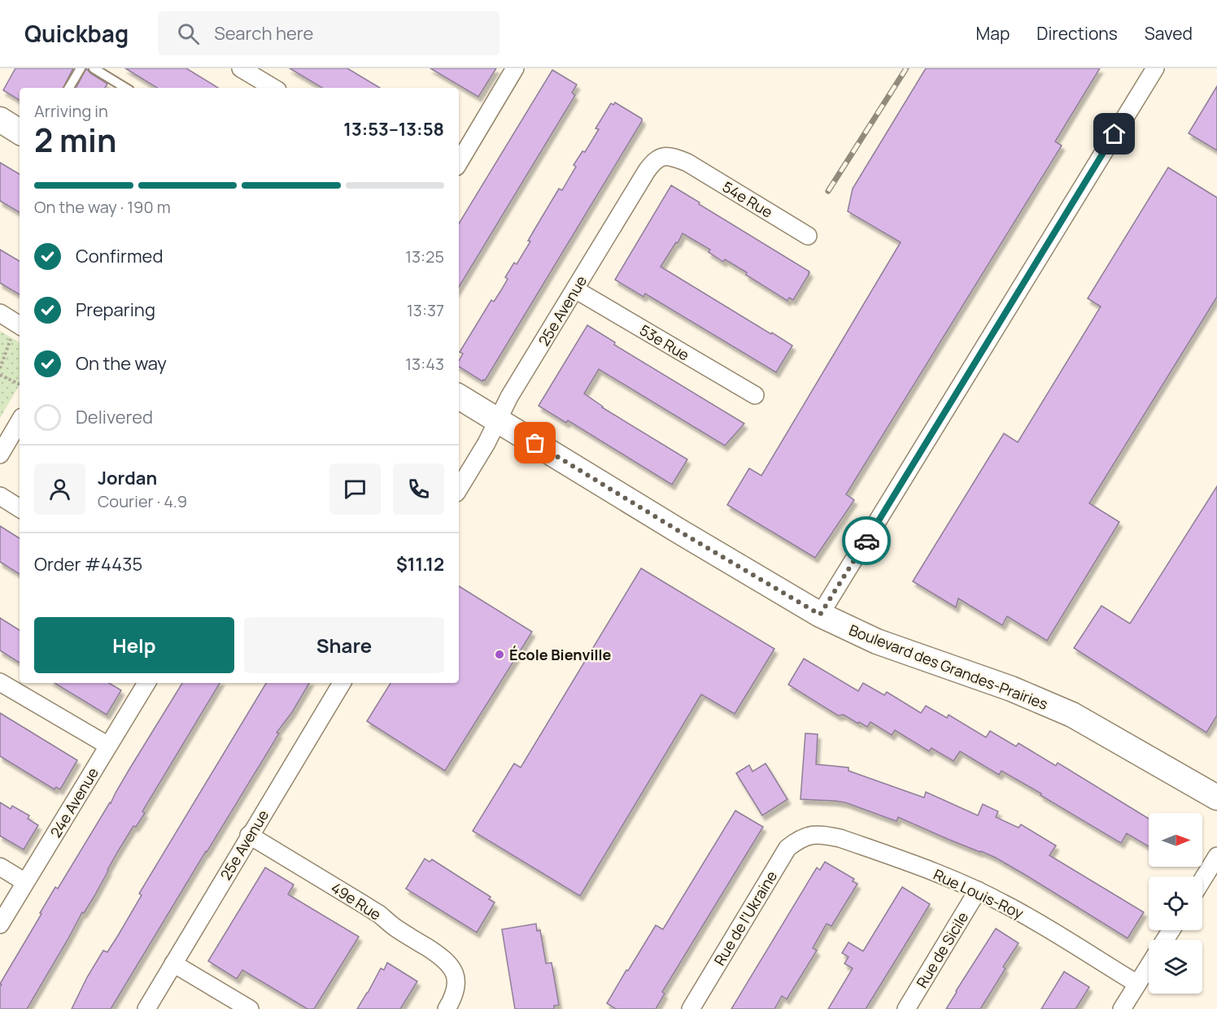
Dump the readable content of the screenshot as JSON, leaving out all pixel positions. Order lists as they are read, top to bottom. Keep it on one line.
{"streets":{"main road":["Boulevard des Grandes-Prairies"],"street":["54e Rue","25e Avenue","53e Rue","24e Avenue","Rue Louis-Roy","49e Rue","Rue de l'Ukraine","Rue de Sicile"]},"crossings":[["54e Rue","25e Avenue"],["25e Avenue","53e Rue"],["25e Avenue","Boulevard des Grandes-Prairies"],["25e Avenue","49e Rue"],["Rue Louis-Roy","Rue de l'Ukraine"],["Rue Louis-Roy","Rue de Sicile"]],"places":["École Bienville"],"north":"right","page":{"header":"Quickbag","search":"Search here","nav":["Map","Directions","Saved"],"heading":["2 min","Arriving in","13:53–13:58"],"panel":["Jordan","Courier · 4.9","Order #4435","$11.12"],"bar":"On the way · 190 m","list":[["Confirmed","13:25"],["Preparing","13:37"],["On the way","13:43"],"Delivered"],"buttons":["Help","Share"]}}
